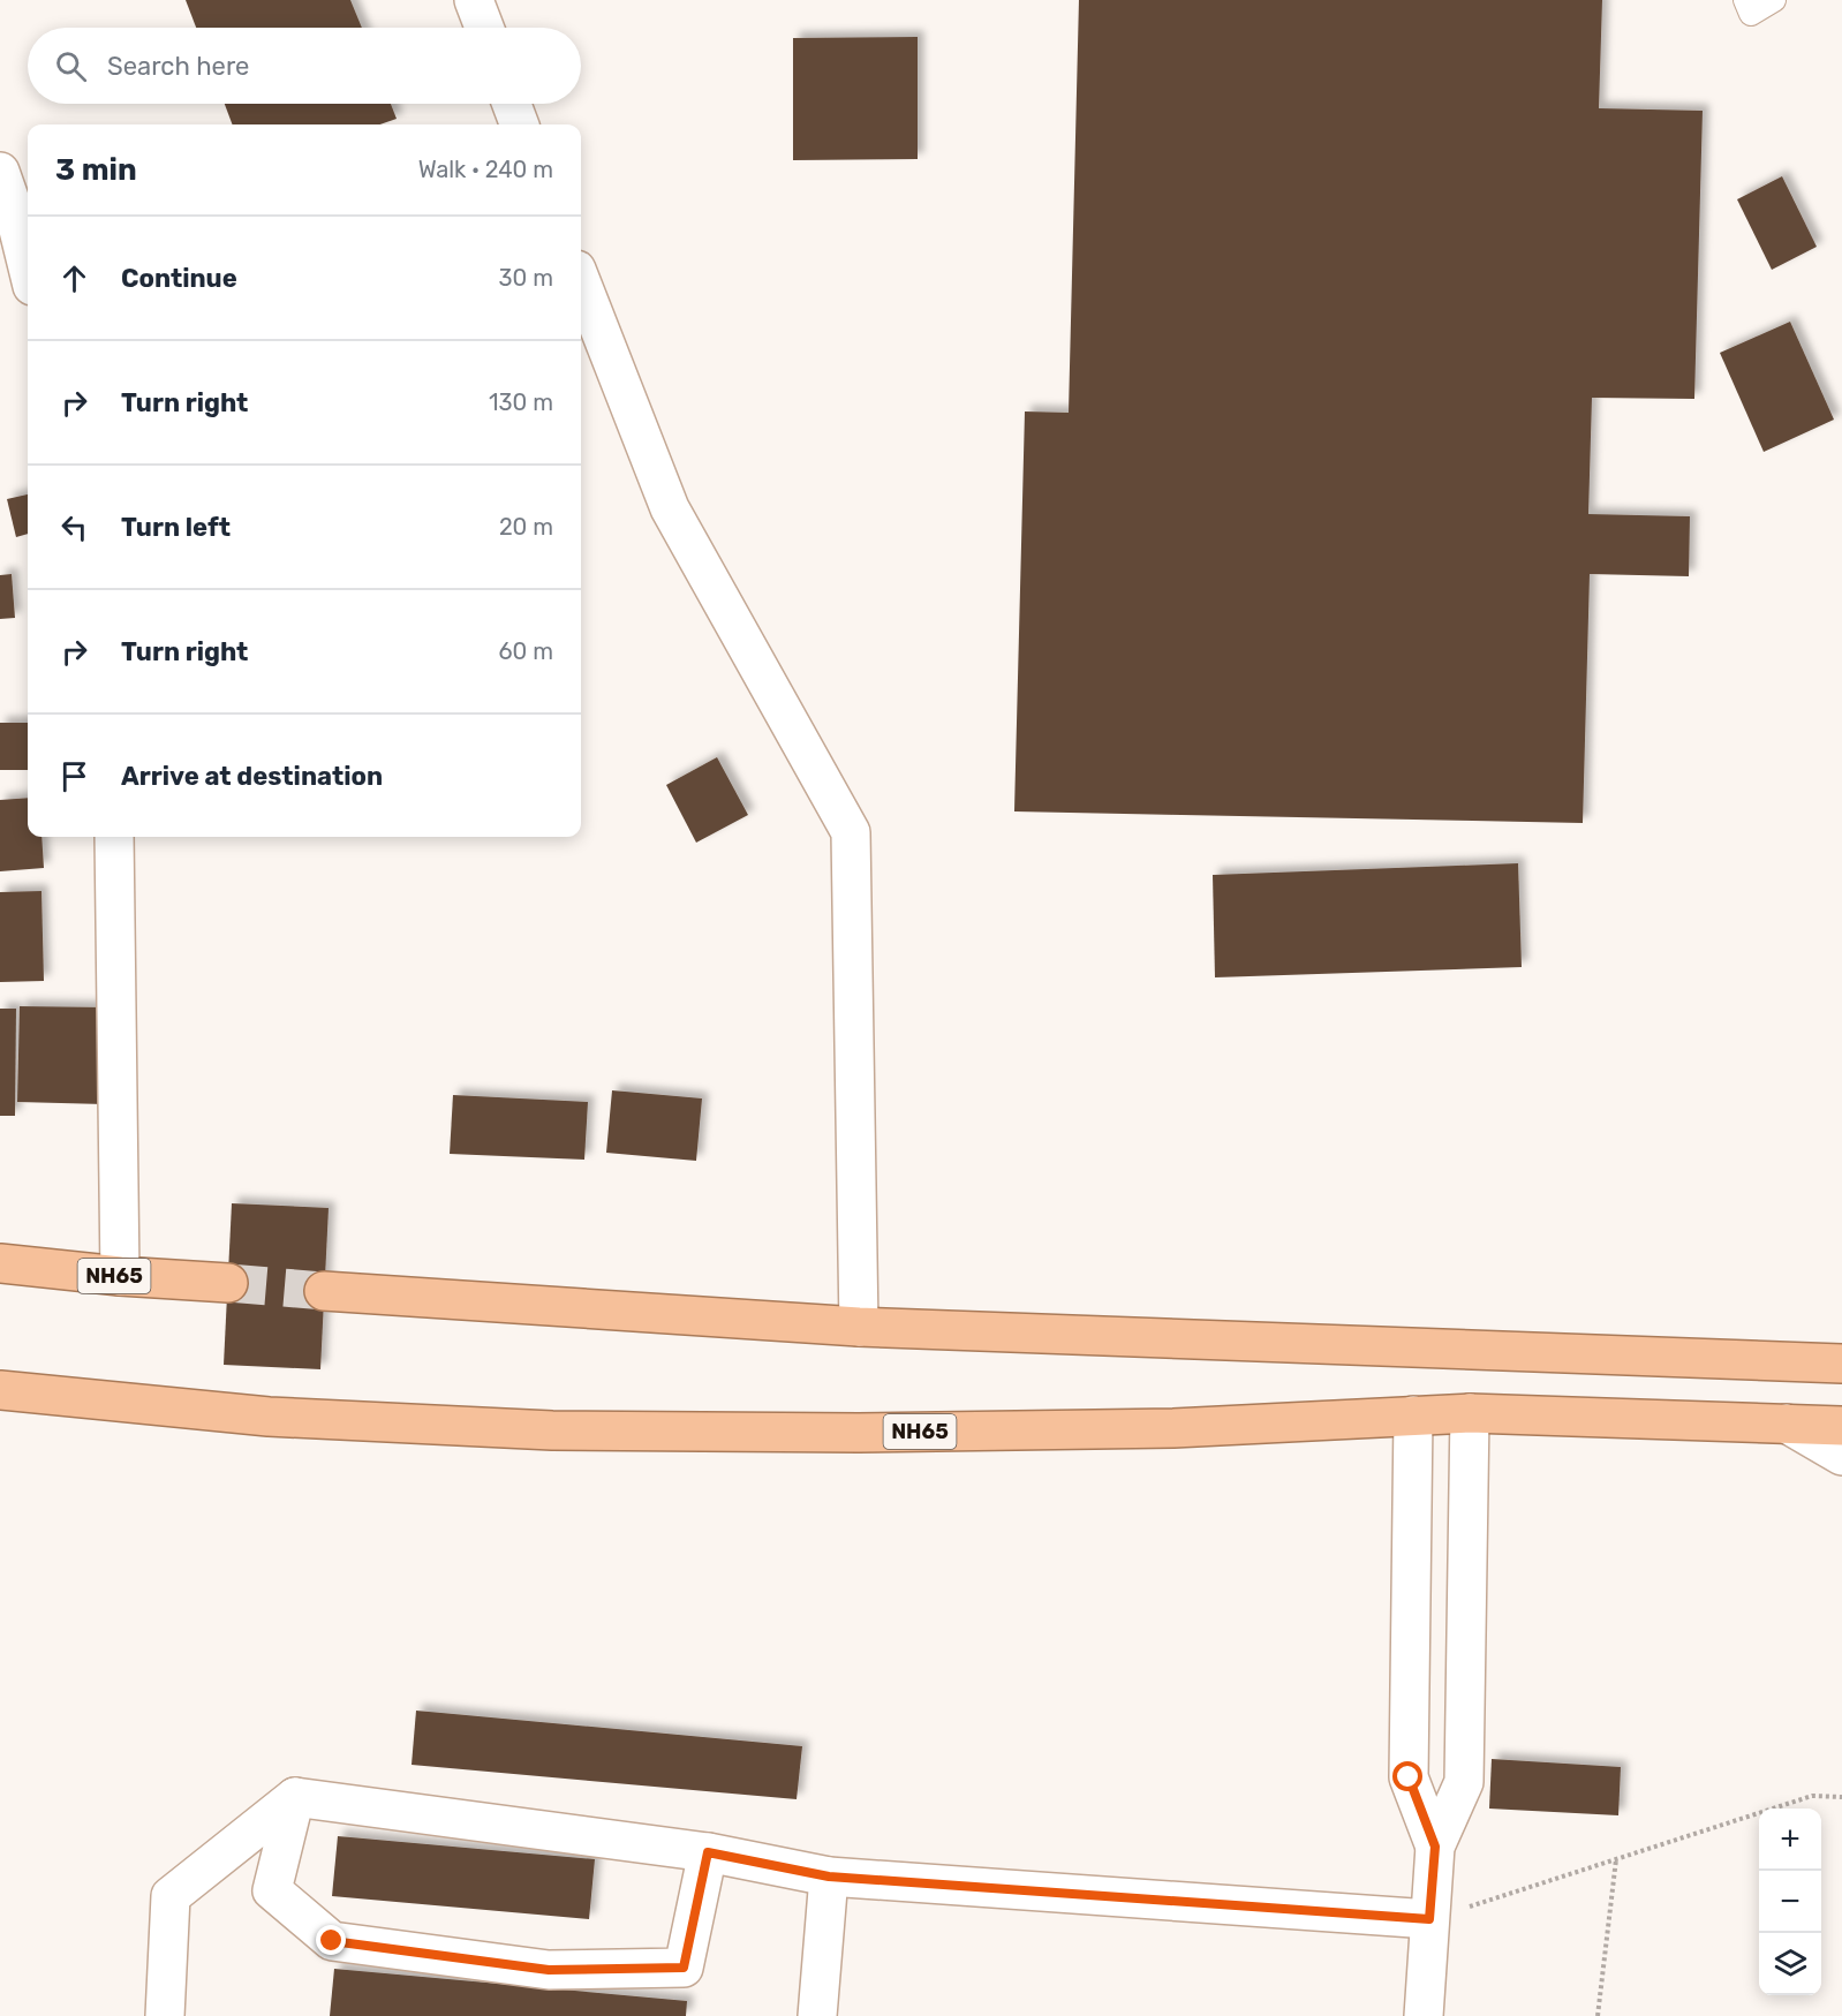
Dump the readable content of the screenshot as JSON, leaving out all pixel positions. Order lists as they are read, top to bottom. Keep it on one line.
{"streets":{"highway":["NH65"]},"page":{"search":"Search here","heading":["3 min","Walk · 240 m"],"list":[["Continue","30 m"],["Turn right","130 m"],["Turn left","20 m"],["Turn right","60 m"],"Arrive at destination"],"map_buttons":["+","−"]}}
